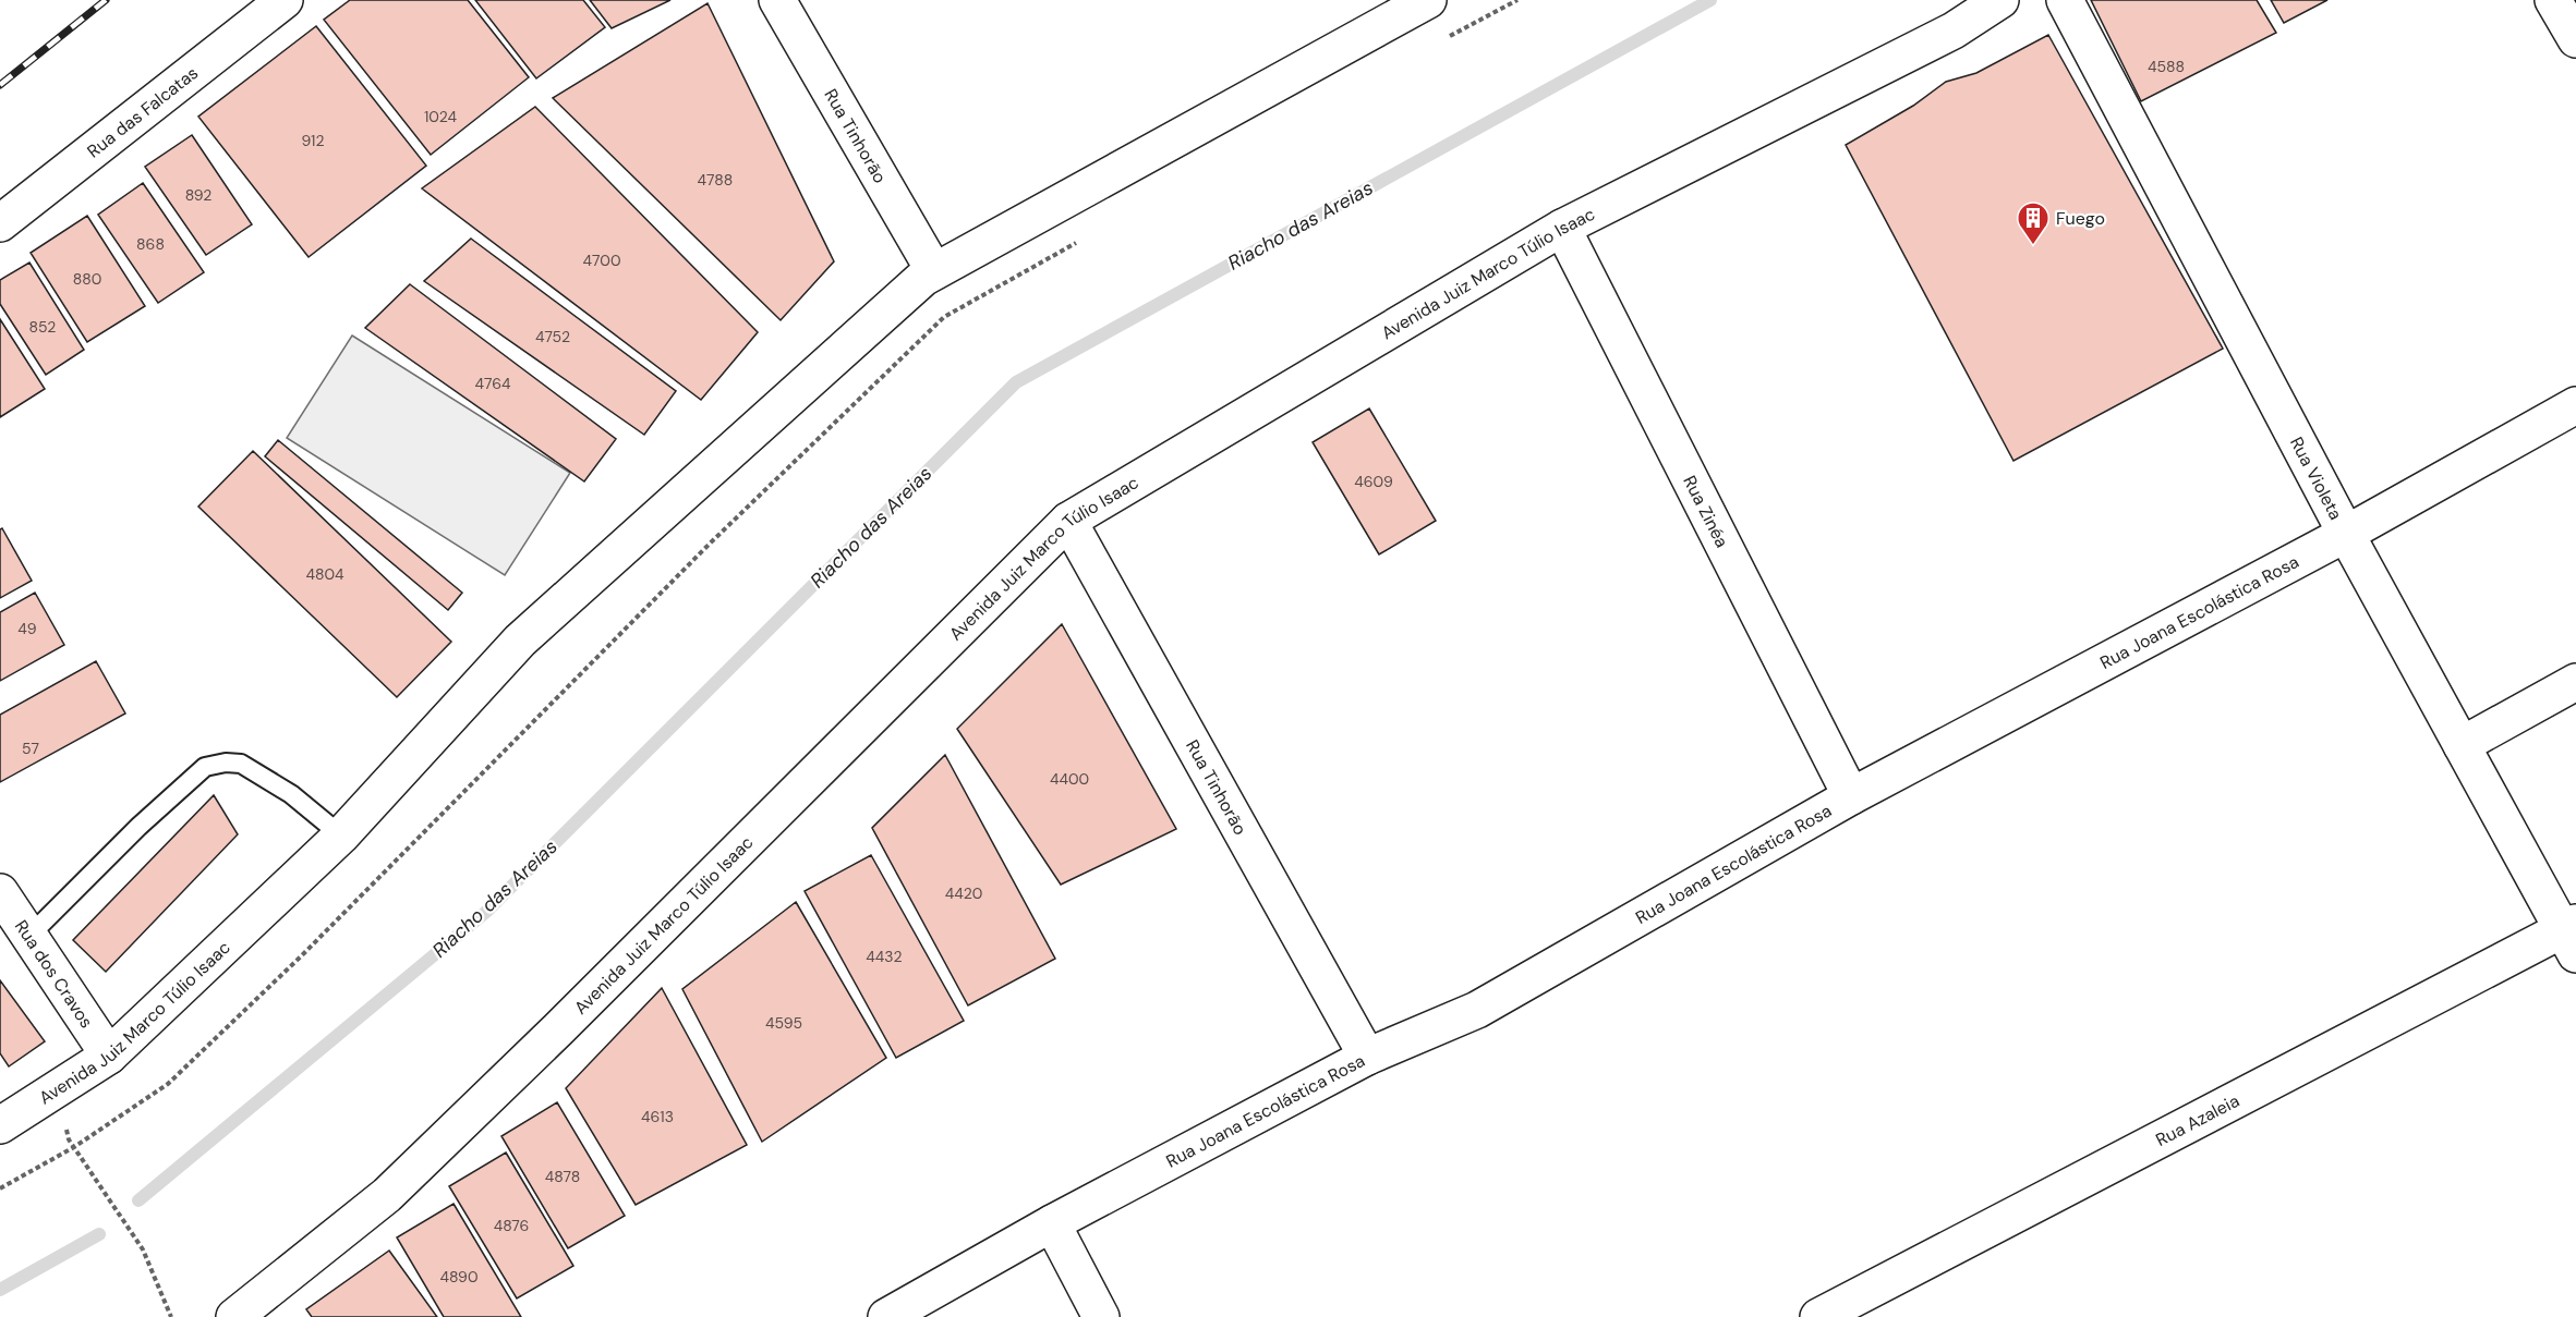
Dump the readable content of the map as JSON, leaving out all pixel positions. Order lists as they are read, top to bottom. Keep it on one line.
{"streets":{"street":["Rua das Falcatas","Rua Tinhorão","Avenida Juiz Marco Túlio Isaac","Rua Violeta","Rua Zinéa","Rua Joana Escolástica Rosa","Rua dos Cravos","Rua Azaleia"]},"crossings":[["Rua Tinhorão","Avenida Juiz Marco Túlio Isaac"],["Rua Tinhorão","Rua Joana Escolástica Rosa"],["Avenida Juiz Marco Túlio Isaac","Rua Zinéa"],["Avenida Juiz Marco Túlio Isaac","Rua dos Cravos"],["Rua Violeta","Rua Joana Escolástica Rosa"],["Rua Violeta","Rua Azaleia"],["Rua Zinéa","Rua Joana Escolástica Rosa"]],"water":["Riacho das Areias"],"places":{"building":["Fuego"]},"house_numbers":["4588","1024","912","4788","892","868","4700","880","852","4752","4764","4609","4804","49","57","4400","4420","4432","4595","4613","4878","4876","4890"]}
